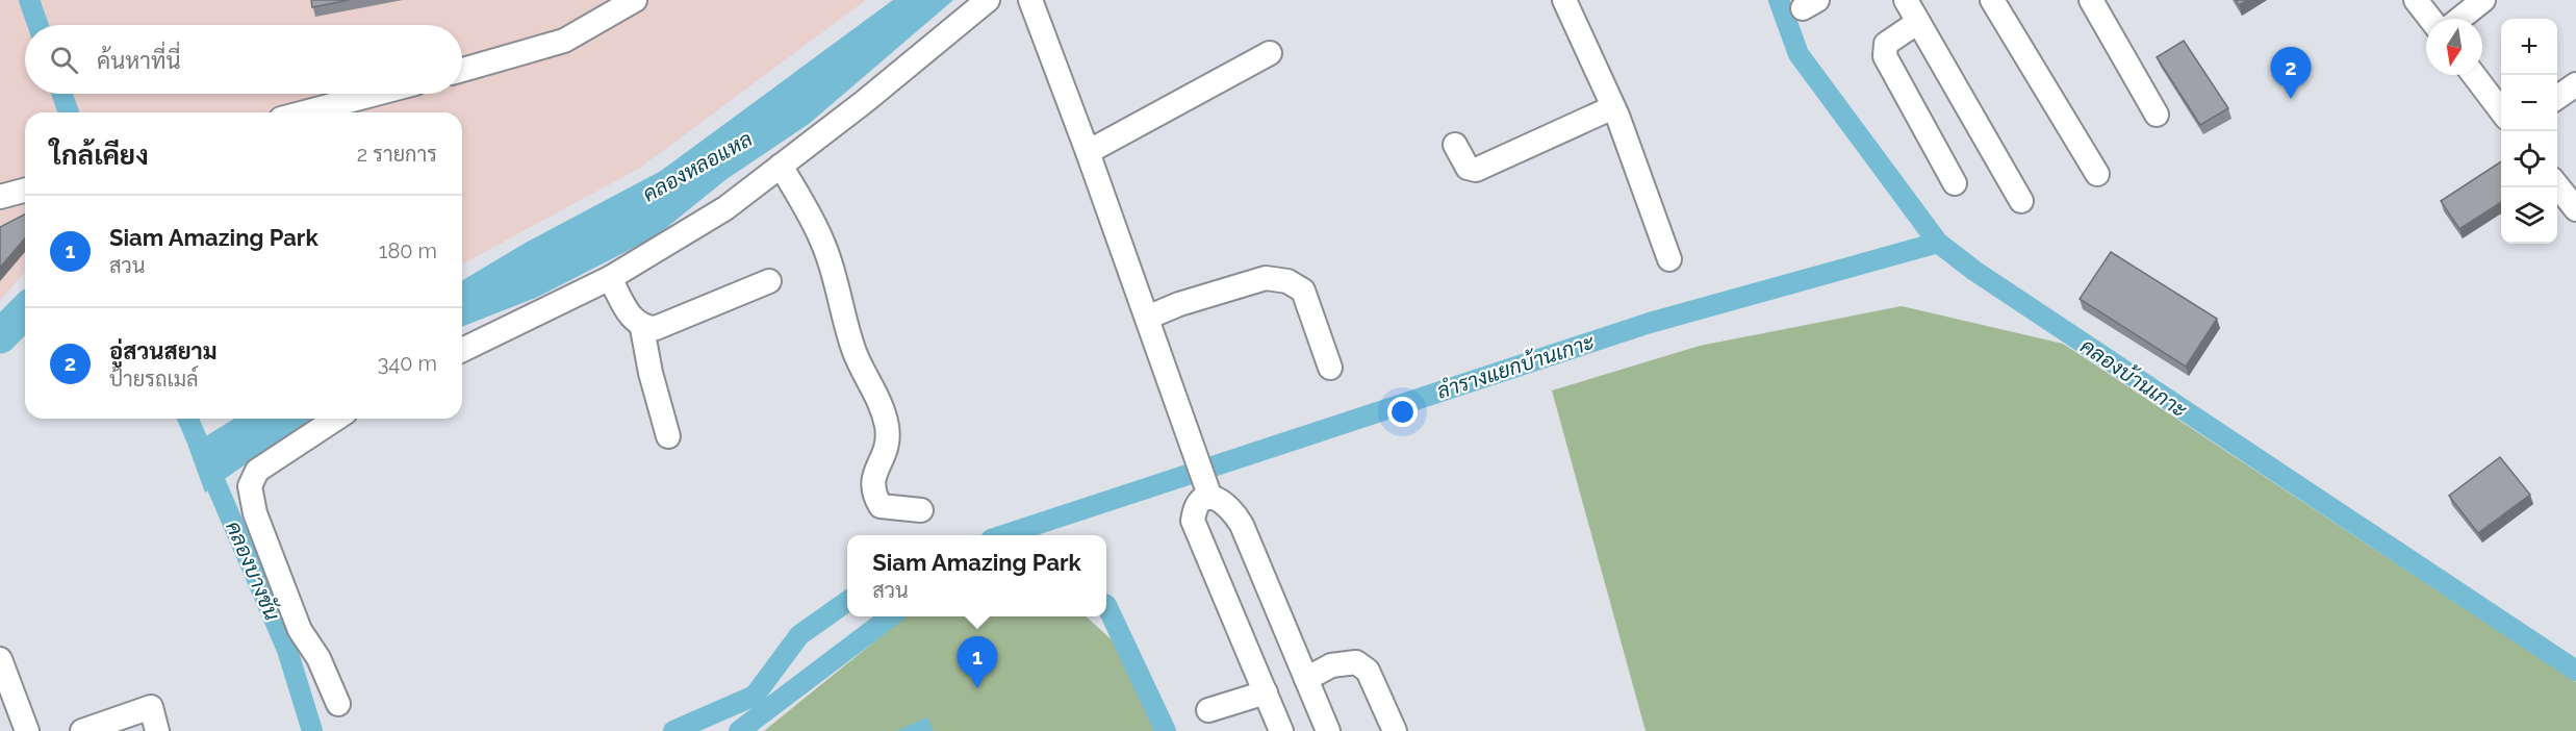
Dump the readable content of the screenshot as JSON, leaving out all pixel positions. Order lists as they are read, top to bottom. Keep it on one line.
{"water":["คลองหลอแหล","ลำรางแยกบ้านเกาะ","คลองบ้านเกาะ","คลองบางชัน"],"north":"bottom","page":{"map_buttons":["+","−"],"search":"ค้นหาที่นี่","pins":["2","1"],"heading":["ใกล้เคียง","2 รายการ"],"list":[{"mark":"1","name":"Siam Amazing Park","note":"สวน","value":"180 m"},{"mark":"2","name":"อู่สวนสยาม","note":"ป้ายรถเมล์","value":"340 m"}],"popup":["Siam Amazing Park","สวน"]}}
